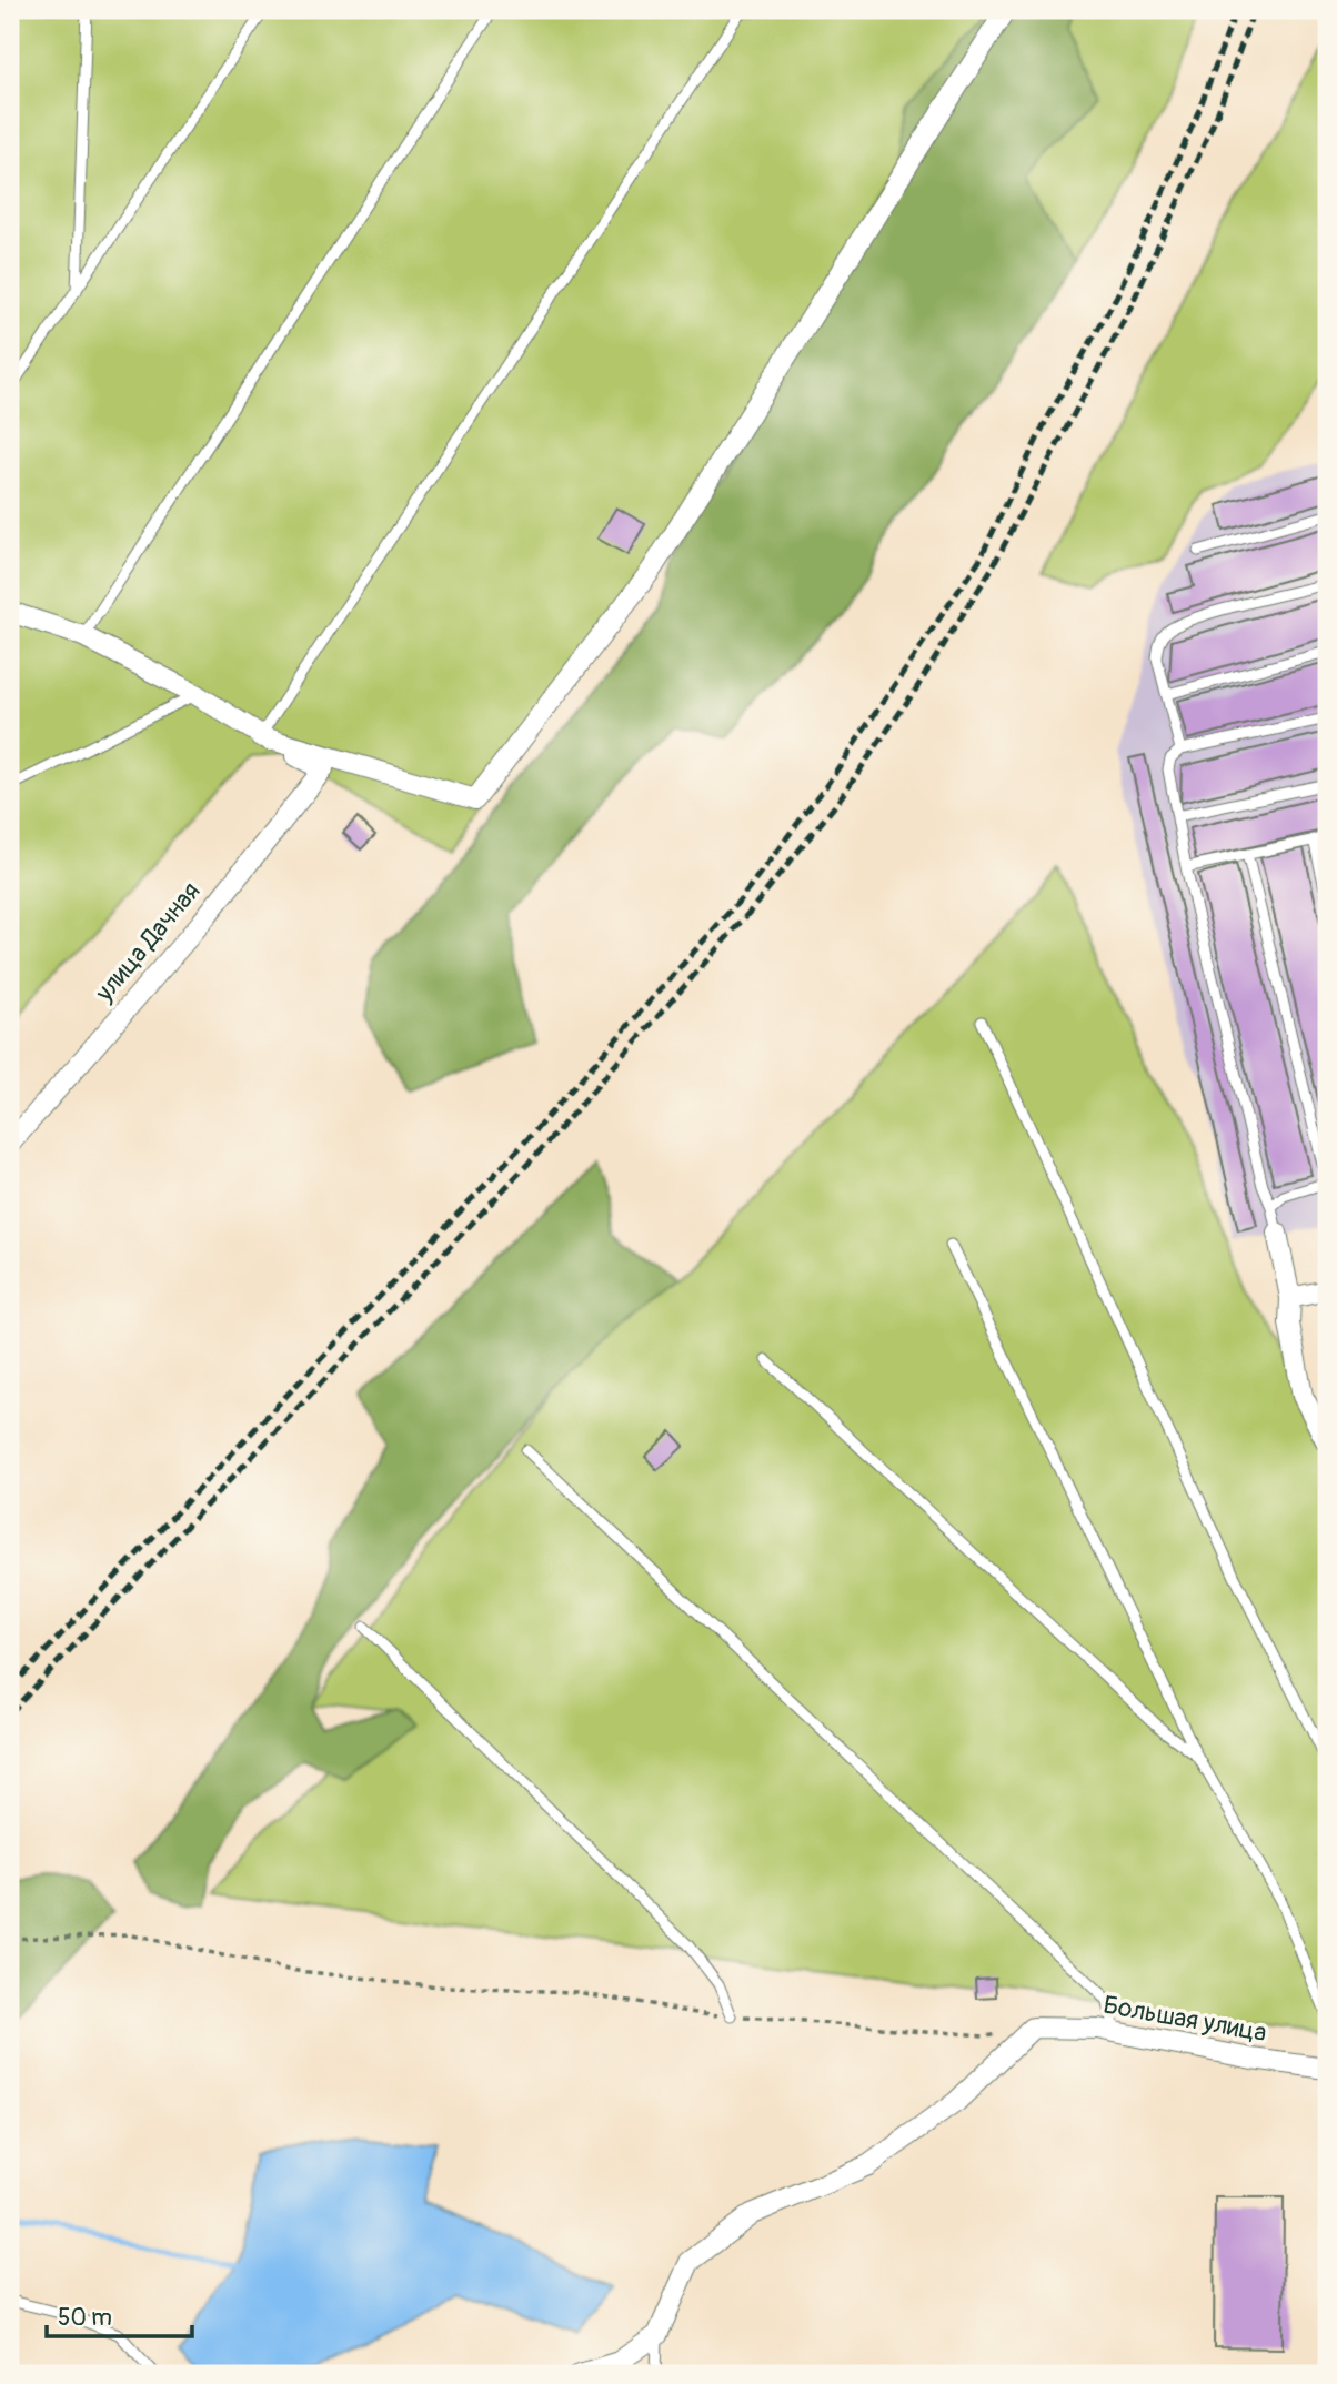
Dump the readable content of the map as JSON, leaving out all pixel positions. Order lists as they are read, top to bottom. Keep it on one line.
{"streets":{"street":["улица Дачная","Большая улица"]},"scale_bar":"50 m"}
